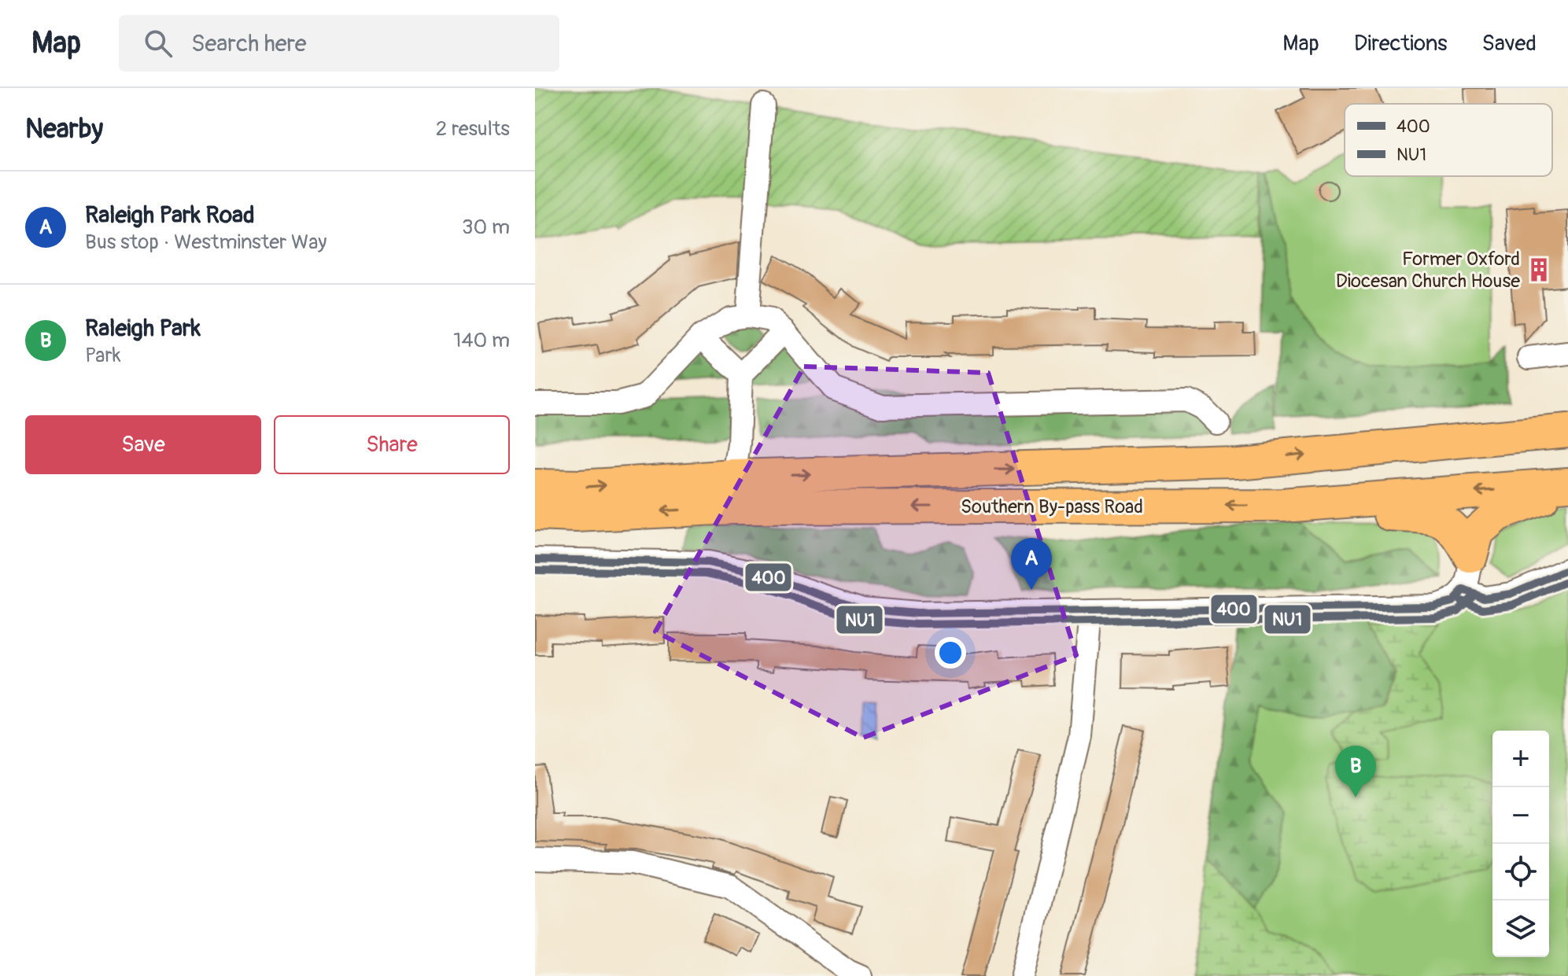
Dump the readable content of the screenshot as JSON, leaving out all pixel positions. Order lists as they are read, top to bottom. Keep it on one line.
{"streets":{"highway":["Southern By-pass Road"]},"places":{"building":["Former Oxford Diocesan Church House"]},"lines":["transit line 400","transit line NU1"],"legend":["400","NU1"],"page":{"header":"Map","search":"Search here","nav":["Map","Directions","Saved"],"heading":["Nearby","2 results"],"list":[{"mark":"A","name":"Raleigh Park Road","note":"Bus stop · Westminster Way","value":"30 m"},{"mark":"B","name":"Raleigh Park","note":"Park","value":"140 m"}],"buttons":["Save","Share"],"pins":["A","B"],"map_buttons":["+","−"]}}
